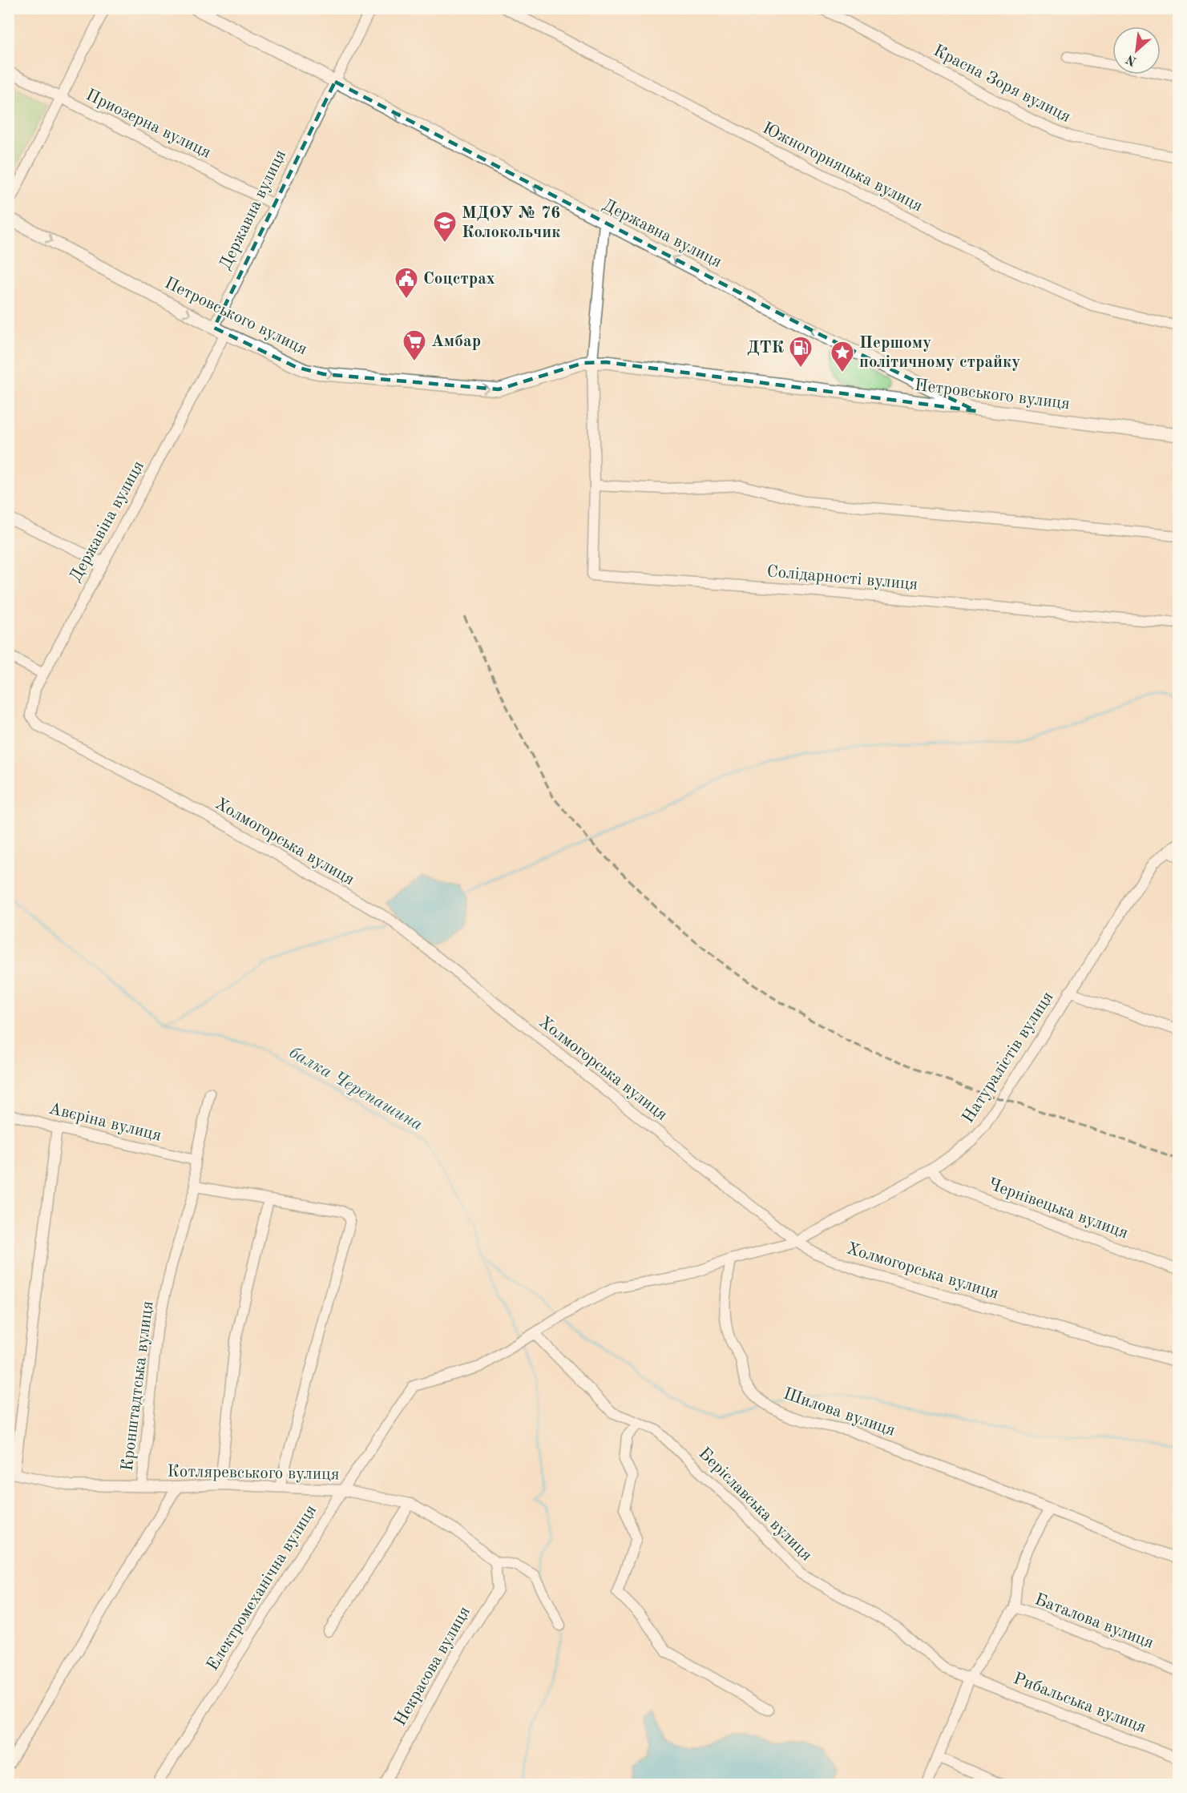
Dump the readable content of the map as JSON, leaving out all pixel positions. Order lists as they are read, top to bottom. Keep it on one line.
{"streets":{"main road":["Державна вулиця","Петровського вулиця"],"street":["Красна Зоря вулиця","Приозерна вулиця","Южногорняцька вулиця","Державіна вулиця","Солідарності вулиця","Холмогорська вулиця","Натуралістів вулиця","Авєріна вулиця","Чернівецька вулиця","Кронштадтська вулиця","Шилова вулиця","Котляревського вулиця","Беріславська вулиця","Електромеханічна вулиця","Баталова вулиця","Некрасова вулиця","Рибальська вулиця"]},"crossings":[["Приозерна вулиця","Державна вулиця"],["Державна вулиця","Петровського вулиця"],["Державна вулиця","Державіна вулиця"],["Державна вулиця","Солідарності вулиця"],["Петровського вулиця","Державіна вулиця"],["Петровського вулиця","Солідарності вулиця"],["Державіна вулиця","Холмогорська вулиця"],["Холмогорська вулиця","Натуралістів вулиця"],["Натуралістів вулиця","Чернівецька вулиця"],["Натуралістів вулиця","Шилова вулиця"],["Натуралістів вулиця","Електромеханічна вулиця"],["Авєріна вулиця","Кронштадтська вулиця"],["Кронштадтська вулиця","Котляревського вулиця"],["Шилова вулиця","Електромеханічна вулиця"],["Котляревського вулиця","Електромеханічна вулиця"],["Котляревського вулиця","Некрасова вулиця"],["Беріславська вулиця","Електромеханічна вулиця"],["Беріславська вулиця","Рибальська вулиця"]],"one_way":["Державна вулиця","Петровського вулиця"],"water":["балка Черепашина"],"places":{"school or university":["МДОУ № 76 Колокольчик"],"public building":["Соцстрах"],"supermarket":["Амбар"],"fuel station":["ДТК"],"place":["Першому політичному страйку"]},"north":"bottom left"}
